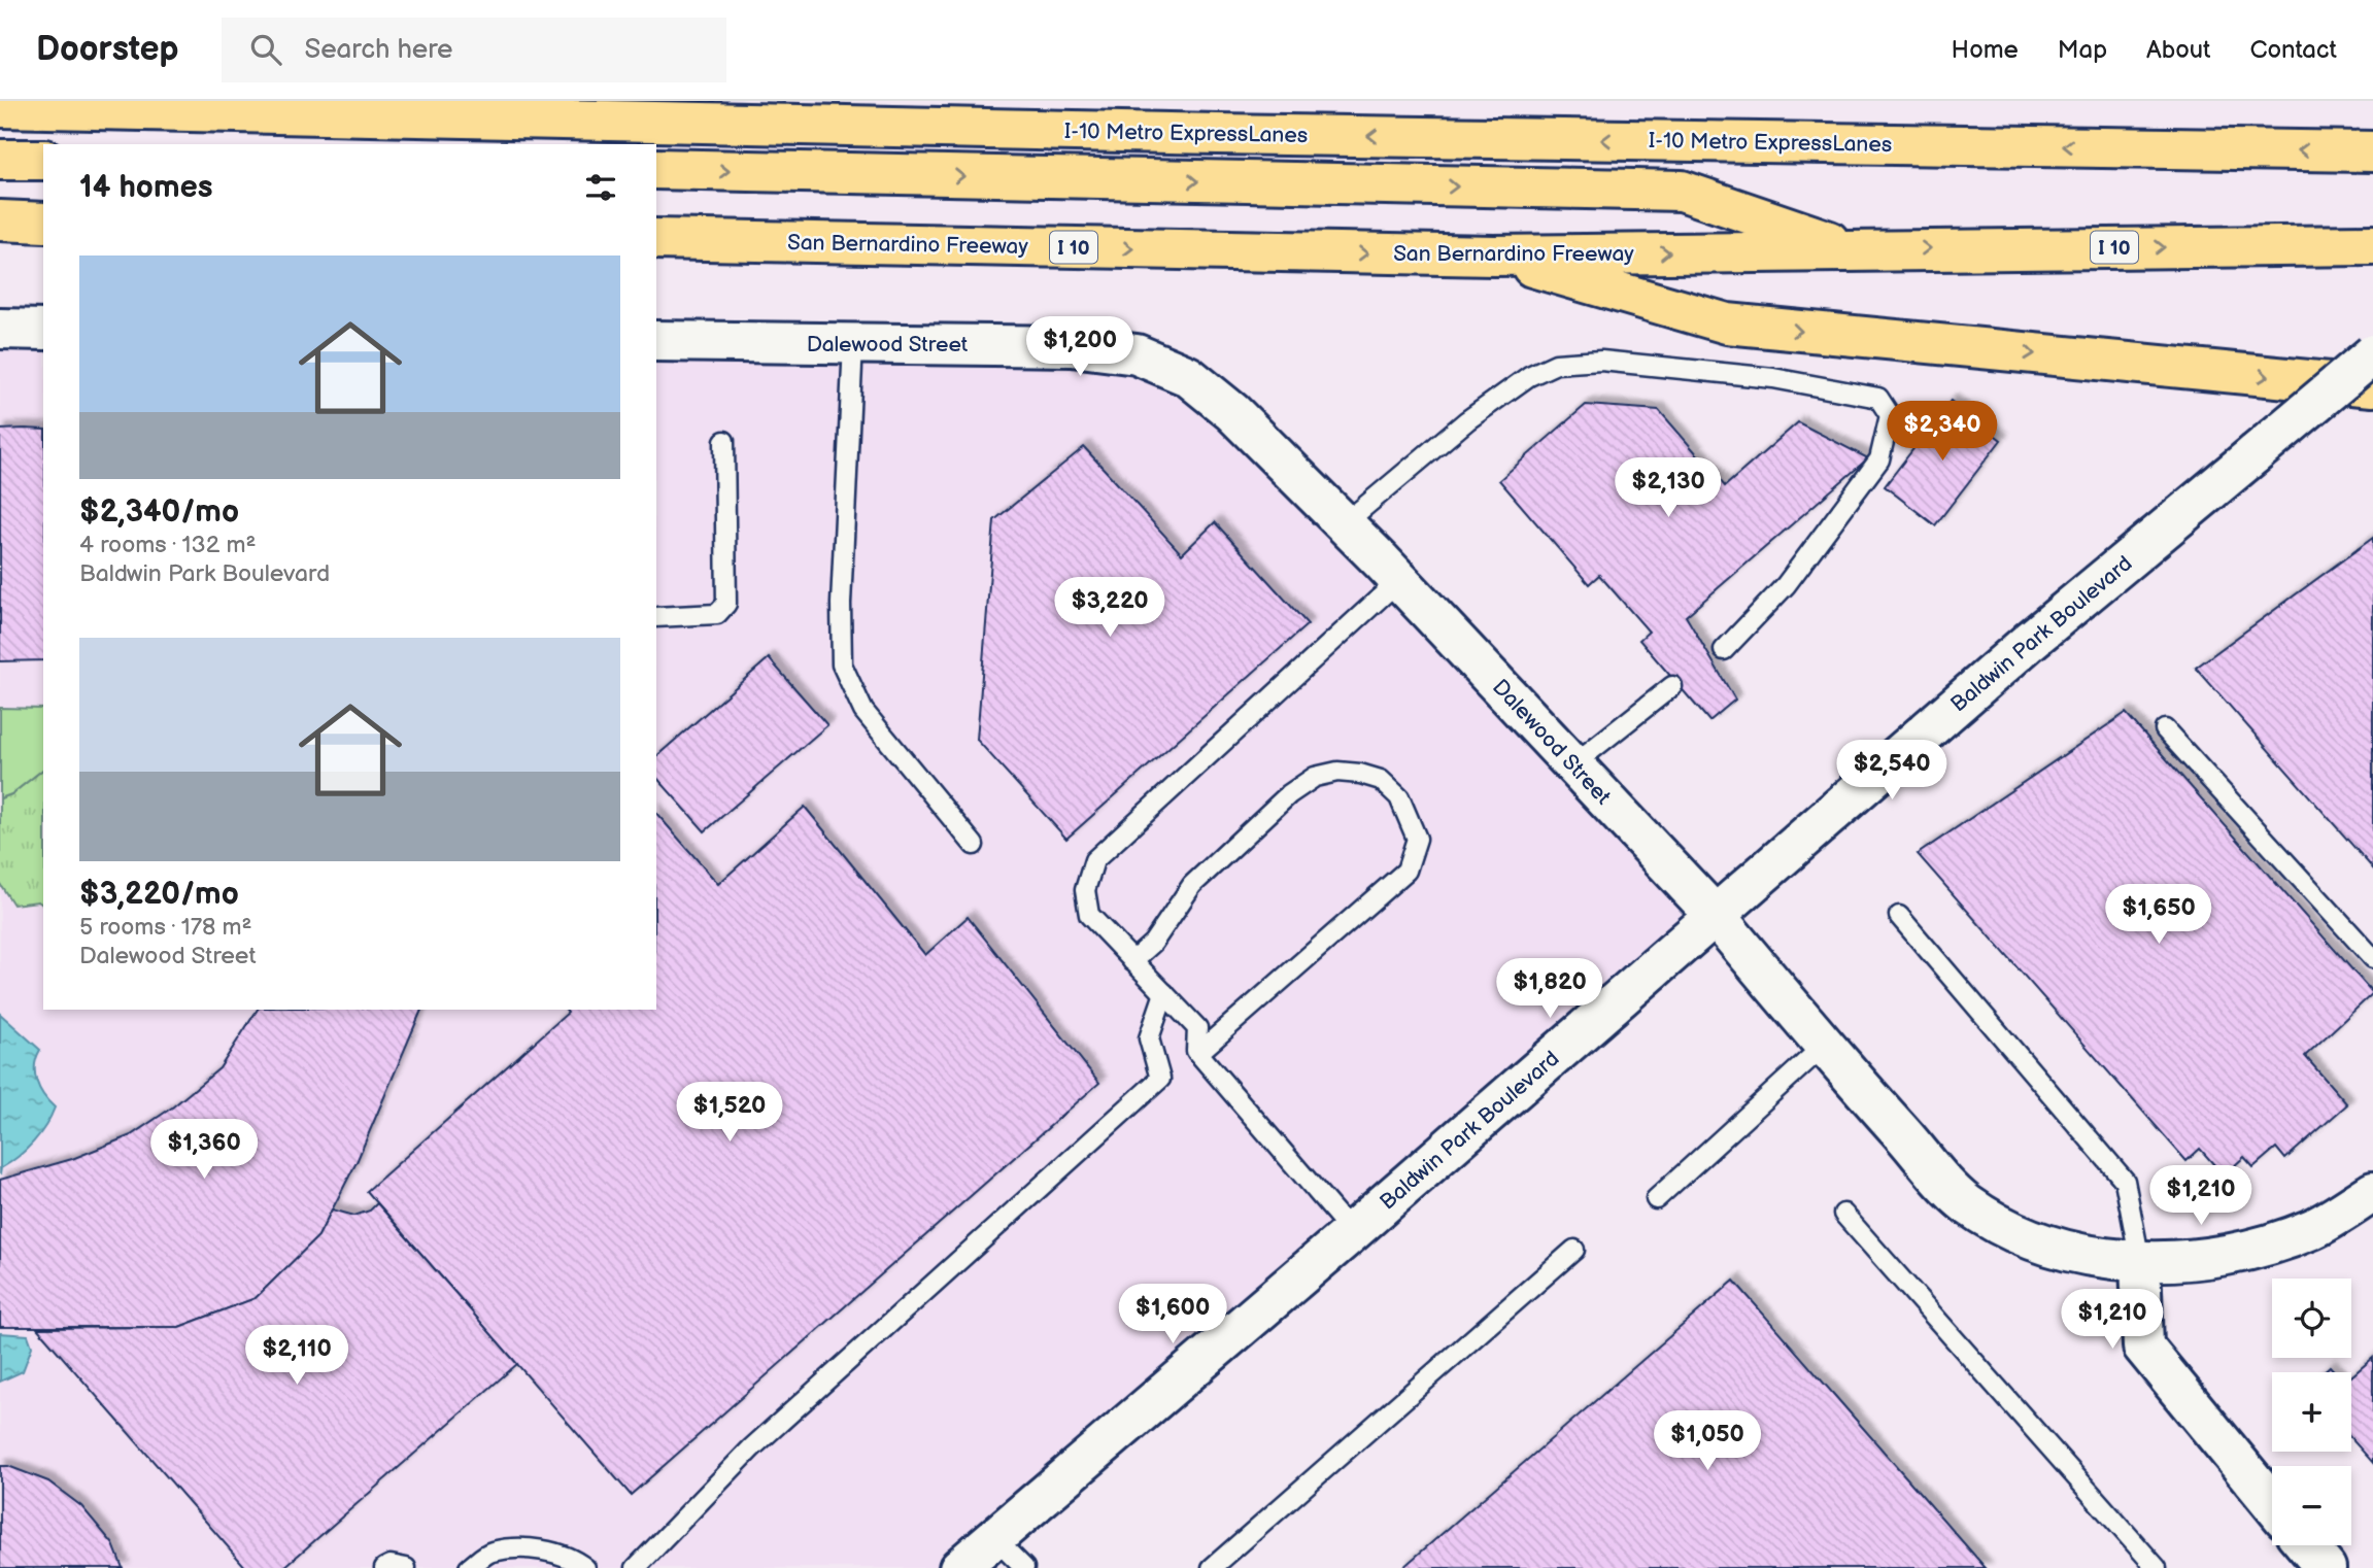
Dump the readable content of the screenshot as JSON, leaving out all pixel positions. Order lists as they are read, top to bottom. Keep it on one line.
{"streets":{"highway":["I-10 Metro ExpressLanes","San Bernardino Freeway","I 10"],"main road":["Dalewood Street","Baldwin Park Boulevard"]},"crossings":[["Dalewood Street","Baldwin Park Boulevard"]],"page":{"header":"Doorstep","search":"Search here","nav":["Home","Map","About","Contact"],"heading":"14 homes","list":[{"name":"$2,340/mo","note":"4 rooms · 132 m² · Baldwin Park Boulevard"},{"name":"$3,220/mo","note":"5 rooms · 178 m² · Dalewood Street"}],"price":["$1,200","$2,340","$2,130","$3,220","$2,540","$1,650","$1,820","$1,520","$1,360","$1,210","$1,600","$1,210","$2,110","$1,050"],"map_buttons":["+","−"]}}
